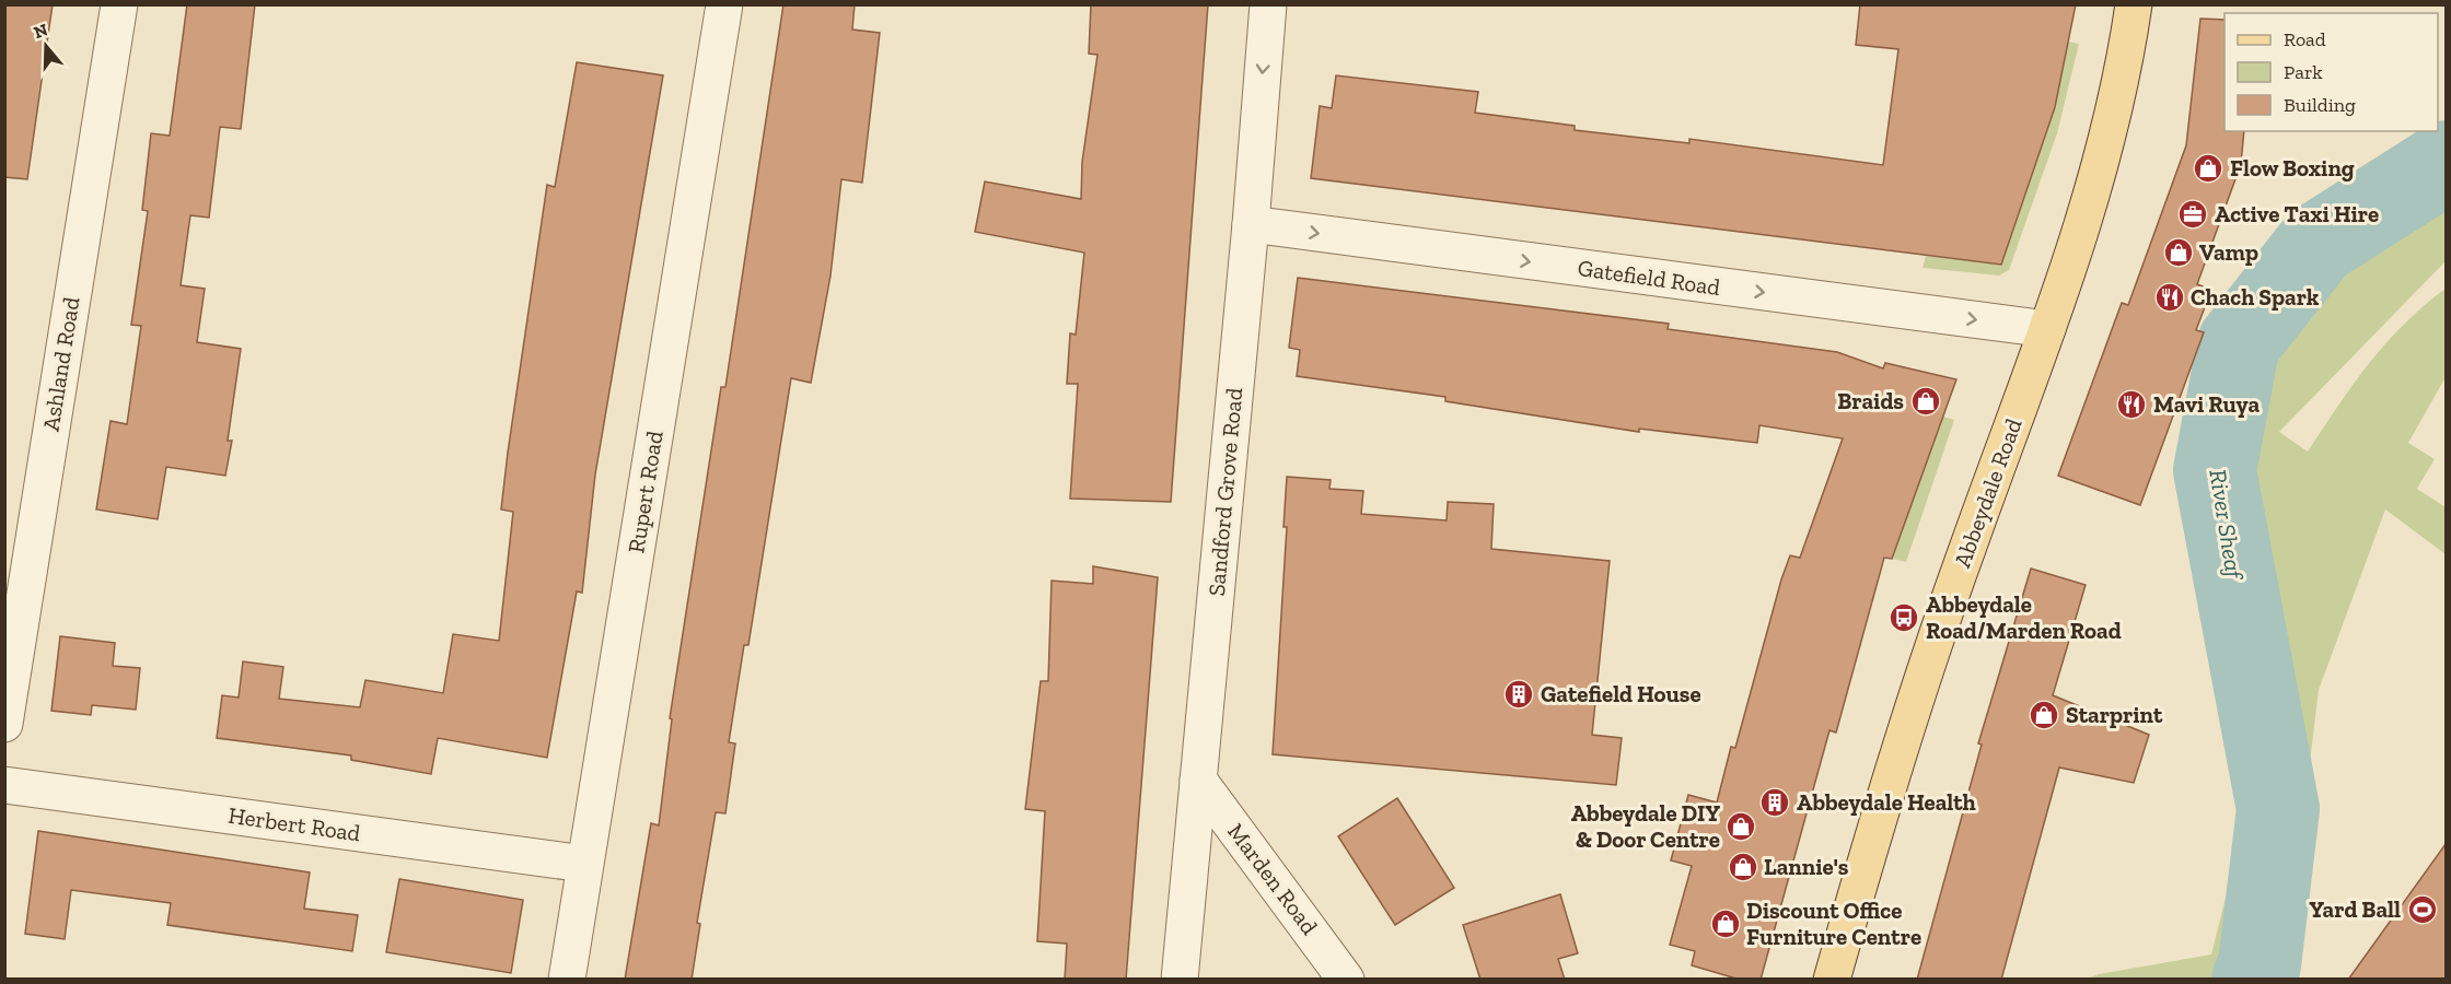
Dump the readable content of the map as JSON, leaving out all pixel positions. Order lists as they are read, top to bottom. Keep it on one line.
{"streets":{"main road":["Abbeydale Road"],"street":["Gatefield Road","Ashland Road","Rupert Road","Sandford Grove Road","Herbert Road","Marden Road"]},"crossings":[["Gatefield Road","Sandford Grove Road"],["Gatefield Road","Abbeydale Road"],["Rupert Road","Herbert Road"],["Sandford Grove Road","Marden Road"]],"one_way":["Gatefield Road"],"water":["River Sheaf"],"places":{"shop":["Flow Boxing","Vamp","Braids","Starprint","Abbeydale DIY & Door Centre","Lannie's","Discount Office Furniture Centre"],"office":["Active Taxi Hire"],"restaurant":["Chach Spark","Mavi Ruya"],"bus stop":["Abbeydale Road/Marden Road"],"building":["Gatefield House","Abbeydale Health"],"sports":["Yard Ball"]},"legend":["Road","Park","Building"],"north":"top"}
